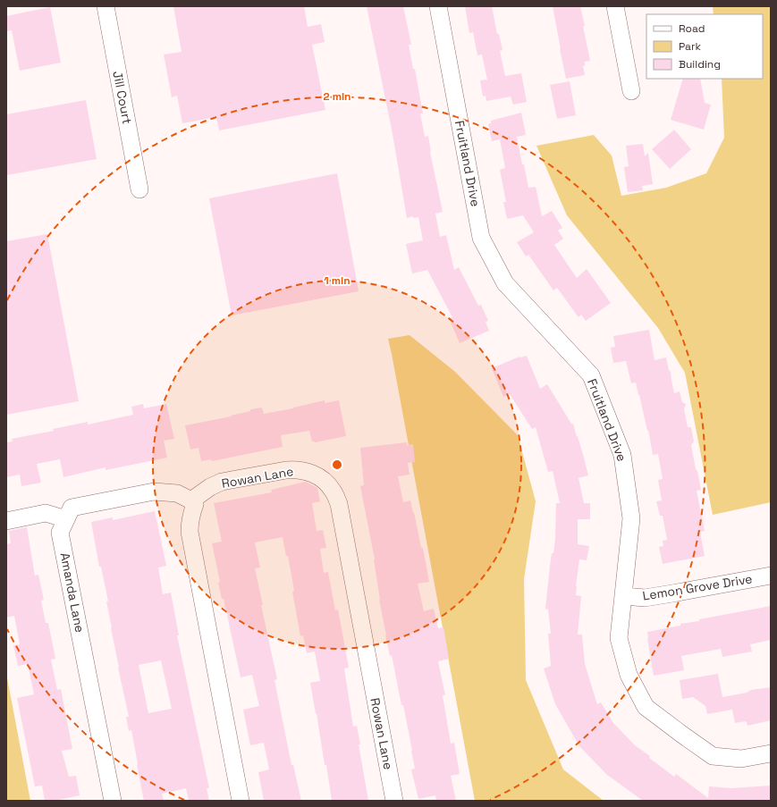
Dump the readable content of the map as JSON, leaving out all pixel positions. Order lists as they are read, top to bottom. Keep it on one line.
{"streets":{"street":["Jill Court","Fruitland Drive","Rowan Lane","Lemon Grove Drive","Amanda Lane"]},"crossings":[["Fruitland Drive","Lemon Grove Drive"],["Rowan Lane","Amanda Lane"]],"legend":["Road","Park","Building"],"rings":["2 min","1 min"]}
